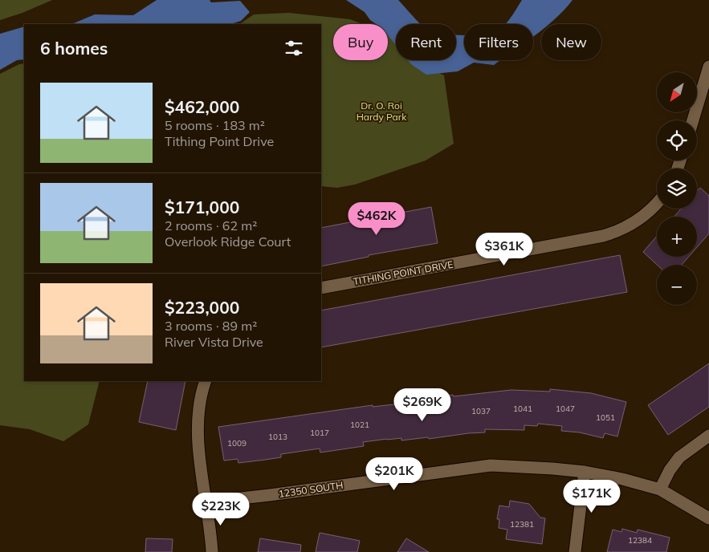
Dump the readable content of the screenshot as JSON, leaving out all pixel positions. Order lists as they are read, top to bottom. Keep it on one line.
{"streets":{"street":["TITHING POINT DRIVE","12350 SOUTH"]},"parks":["Dr. O. Roi Hardy Park"],"house_numbers":["1041","1047","1037","1051","1021","1017","1013","1009","12381","12384"],"north":"bottom left","page":{"chip":["Buy","Rent","Filters","New"],"heading":"6 homes","map_buttons":["+","−"],"list":[{"name":"$462,000","note":"5 rooms · 183 m² · Tithing Point Drive"},{"name":"$171,000","note":"2 rooms · 62 m² · Overlook Ridge Court"},{"name":"$223,000","note":"3 rooms · 89 m² · River Vista Drive"}],"price":["$462K","$361K","$269K","$201K","$171K","$223K"]}}
